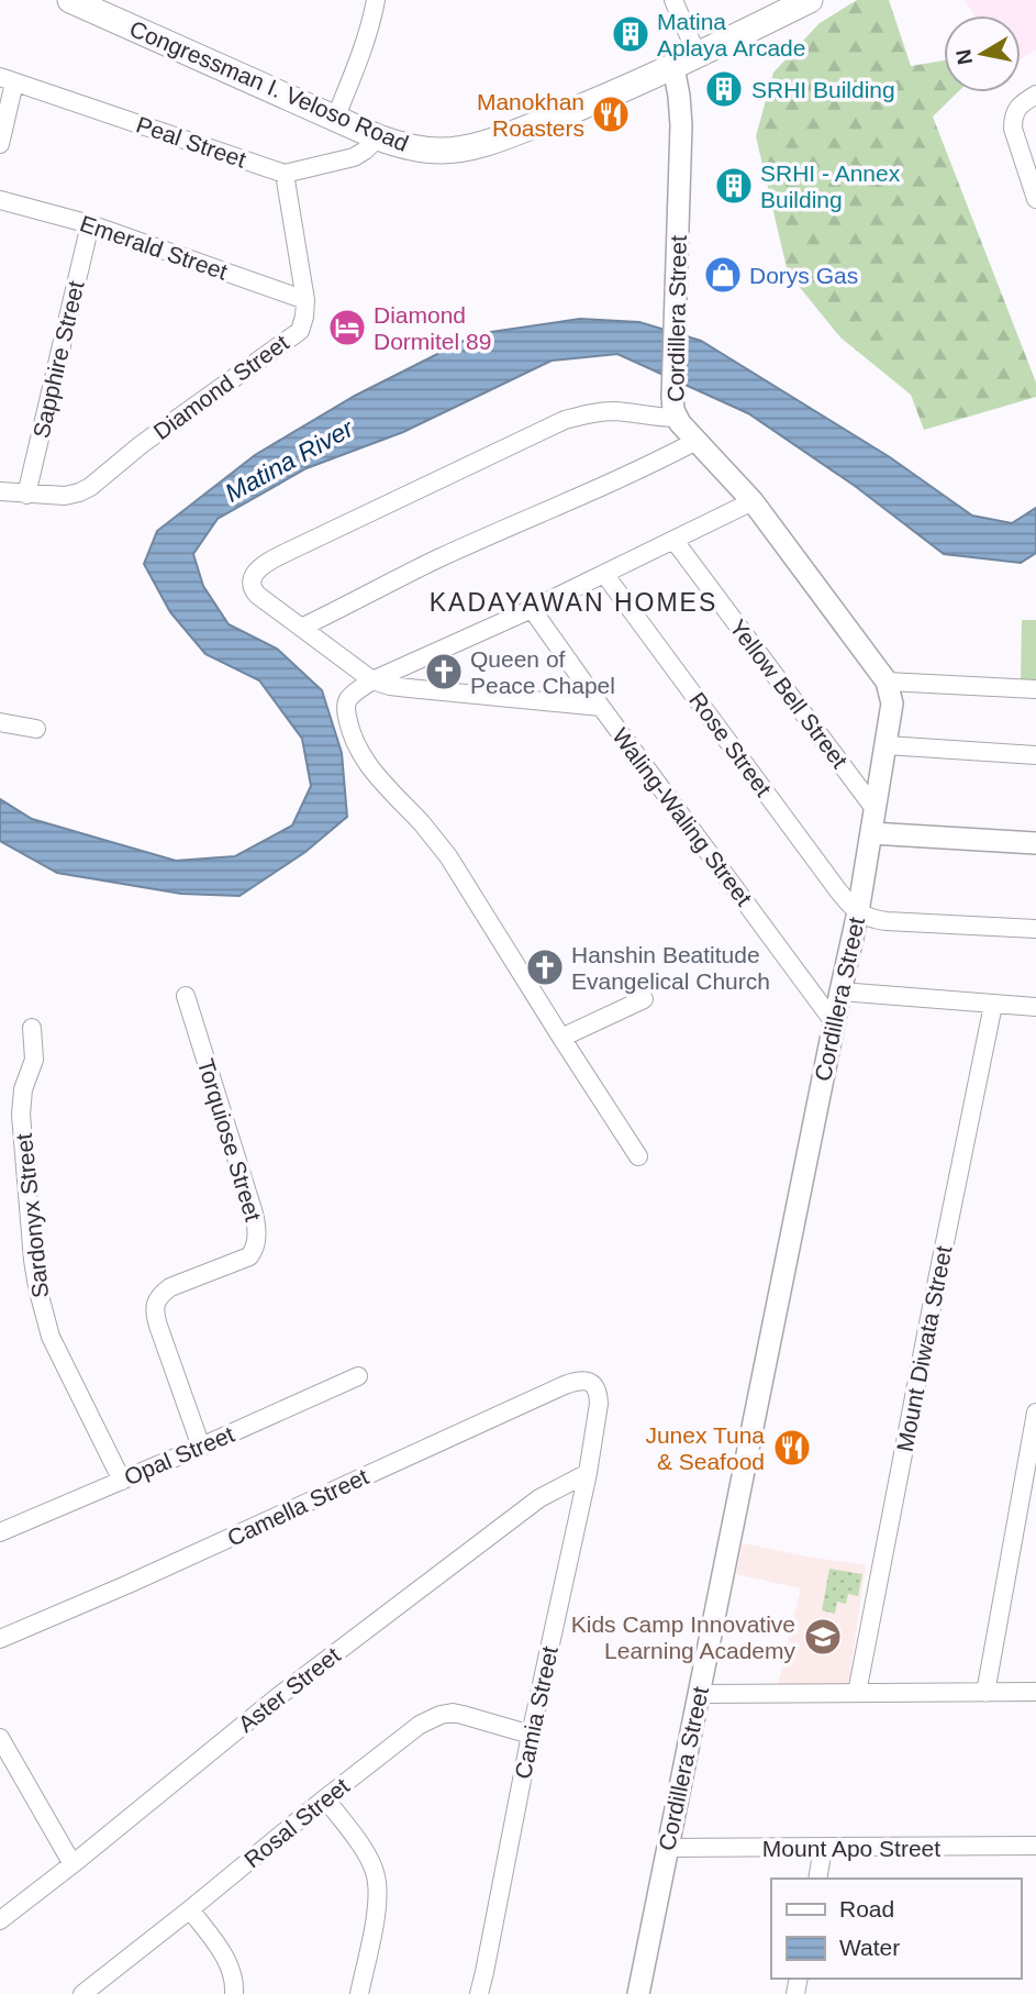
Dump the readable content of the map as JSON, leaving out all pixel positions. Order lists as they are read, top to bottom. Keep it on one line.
{"streets":{"main road":["Congressman I. Veloso Road"],"street":["Peal Street","Emerald Street","Cordillera Street","Sapphire Street","Diamond Street","Yellow Bell Street","Rose Street","Waling-Waling Street","Torquiose Street","Sardonyx Street","Mount Diwata Street","Opal Street","Camella Street","Aster Street","Camia Street","Rosal Street","Mount Apo Street"]},"crossings":[["Congressman I. Veloso Road","Cordillera Street"],["Peal Street","Diamond Street"],["Emerald Street","Sapphire Street"],["Emerald Street","Diamond Street"],["Cordillera Street","Yellow Bell Street"],["Cordillera Street","Rose Street"],["Cordillera Street","Waling-Waling Street"],["Cordillera Street","Mount Apo Street"],["Sapphire Street","Diamond Street"],["Torquiose Street","Opal Street"],["Sardonyx Street","Opal Street"],["Camella Street","Camia Street"],["Aster Street","Camia Street"],["Camia Street","Rosal Street"]],"districts":["KADAYAWAN HOMES"],"water":["Matina River"],"places":{"building":["Matina Aplaya Arcade","SRHI Building","SRHI - Annex Building"],"restaurant":["Manokhan Roasters","Junex Tuna & Seafood"],"shop":["Dorys Gas"],"hotel":["Diamond Dormitel 89"],"church":["Queen of Peace Chapel","Hanshin Beatitude Evangelical Church"],"school or university":["Kids Camp Innovative Learning Academy"]},"legend":["Road","Water"],"north":"left"}
